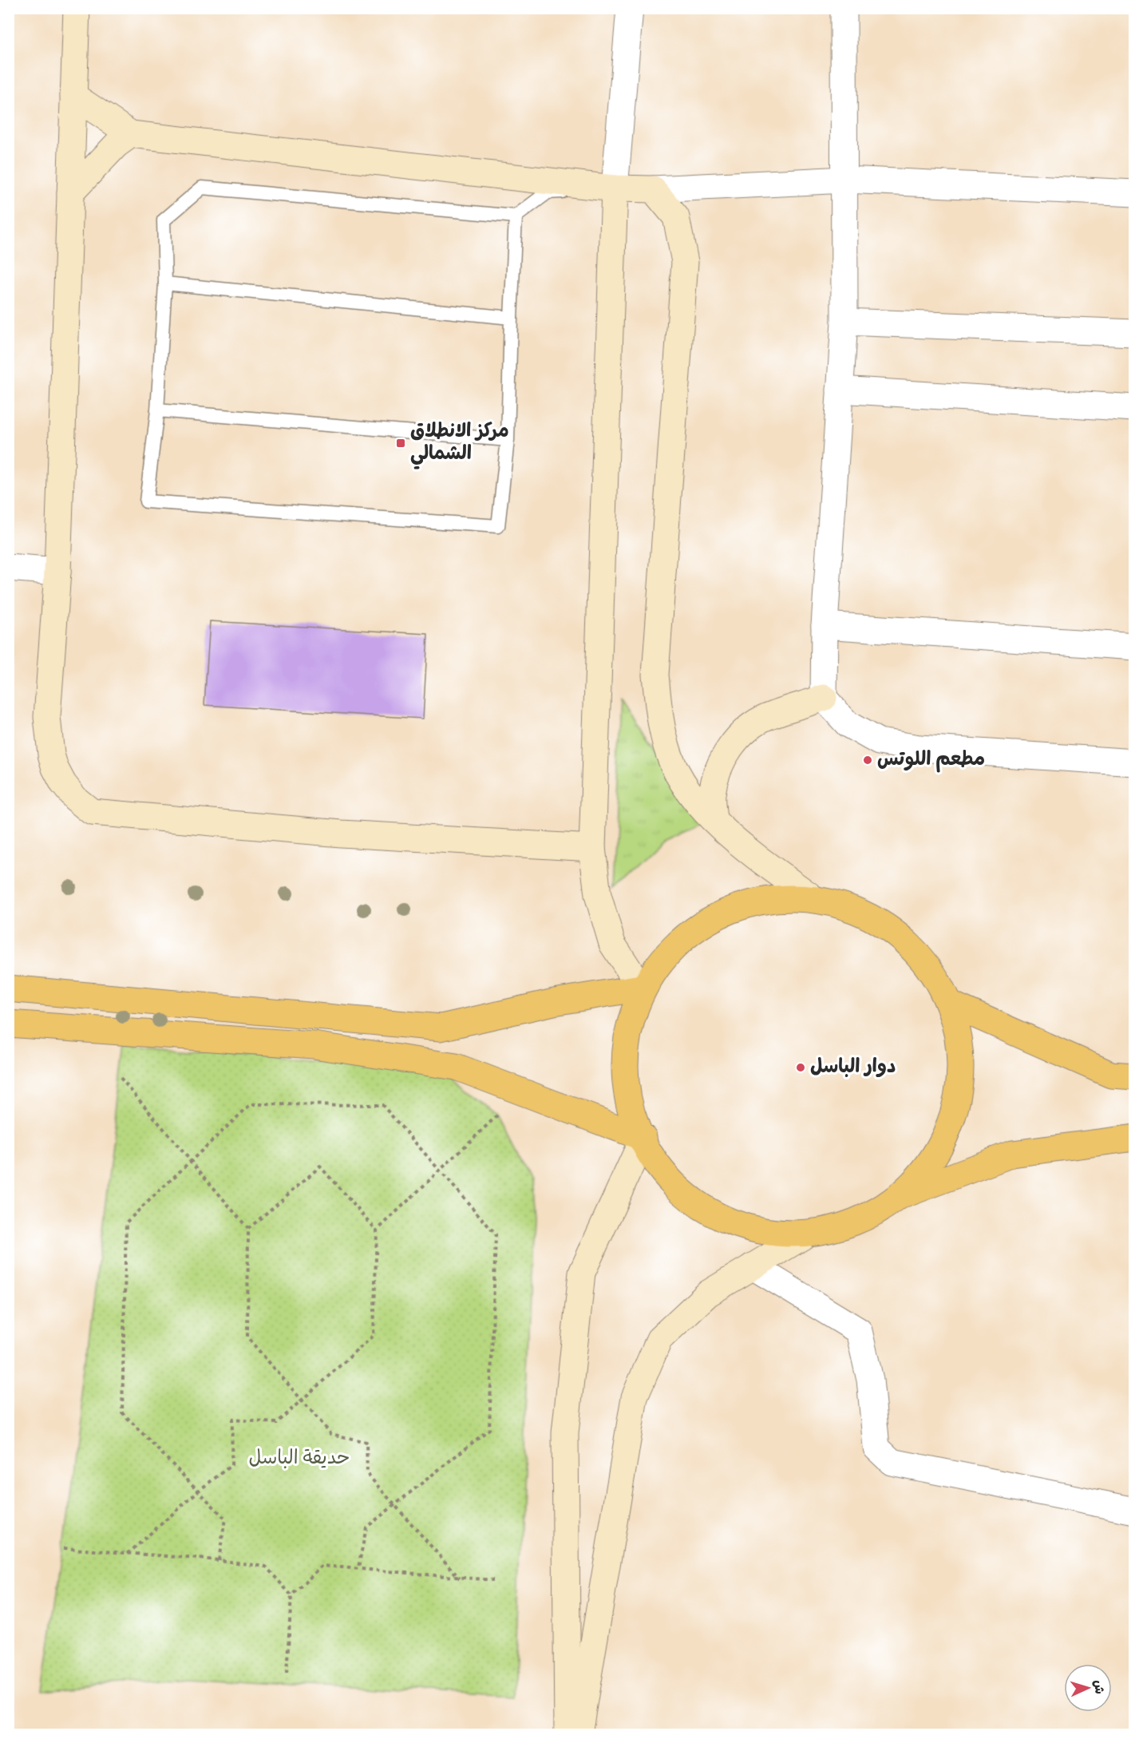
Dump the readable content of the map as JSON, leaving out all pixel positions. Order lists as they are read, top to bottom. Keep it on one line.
{"parks":["حديقة الباسل"],"places":{"transit":["مركز الانطلاق الشمالي"],"other":["مطعم اللوتس","دوار الباسل"]},"north":"right"}
